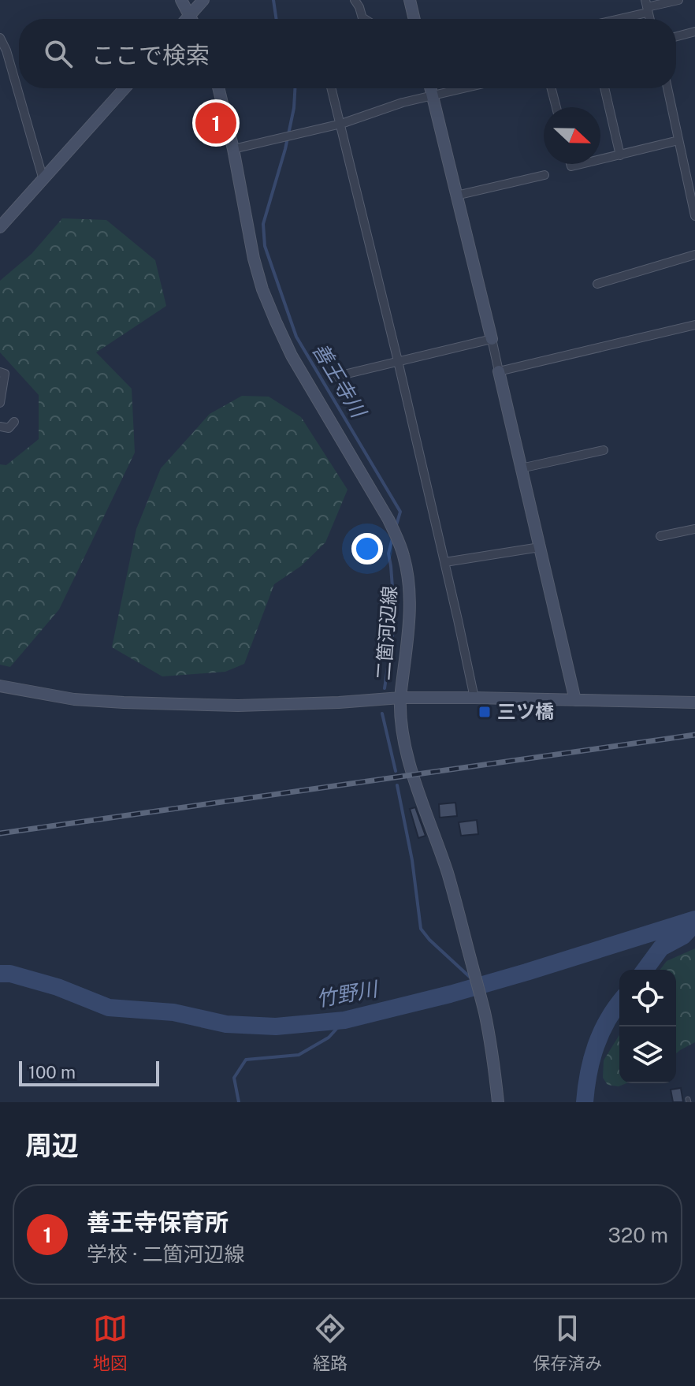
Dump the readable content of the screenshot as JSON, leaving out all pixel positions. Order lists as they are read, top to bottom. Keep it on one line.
{"streets":{"street":["二箇河辺線"]},"water":["善王寺川","竹野川"],"places":{"transit":["三ツ橋"]},"scale_bar":"100 m","north":"right","page":{"search":"ここで検索","pins":"1","scale":"100 m","heading":"周辺","list":[{"mark":"1","name":"善王寺保育所","note":"学校 · 二箇河辺線","value":"320 m"}],"nav":["地図","経路","保存済み"]}}
